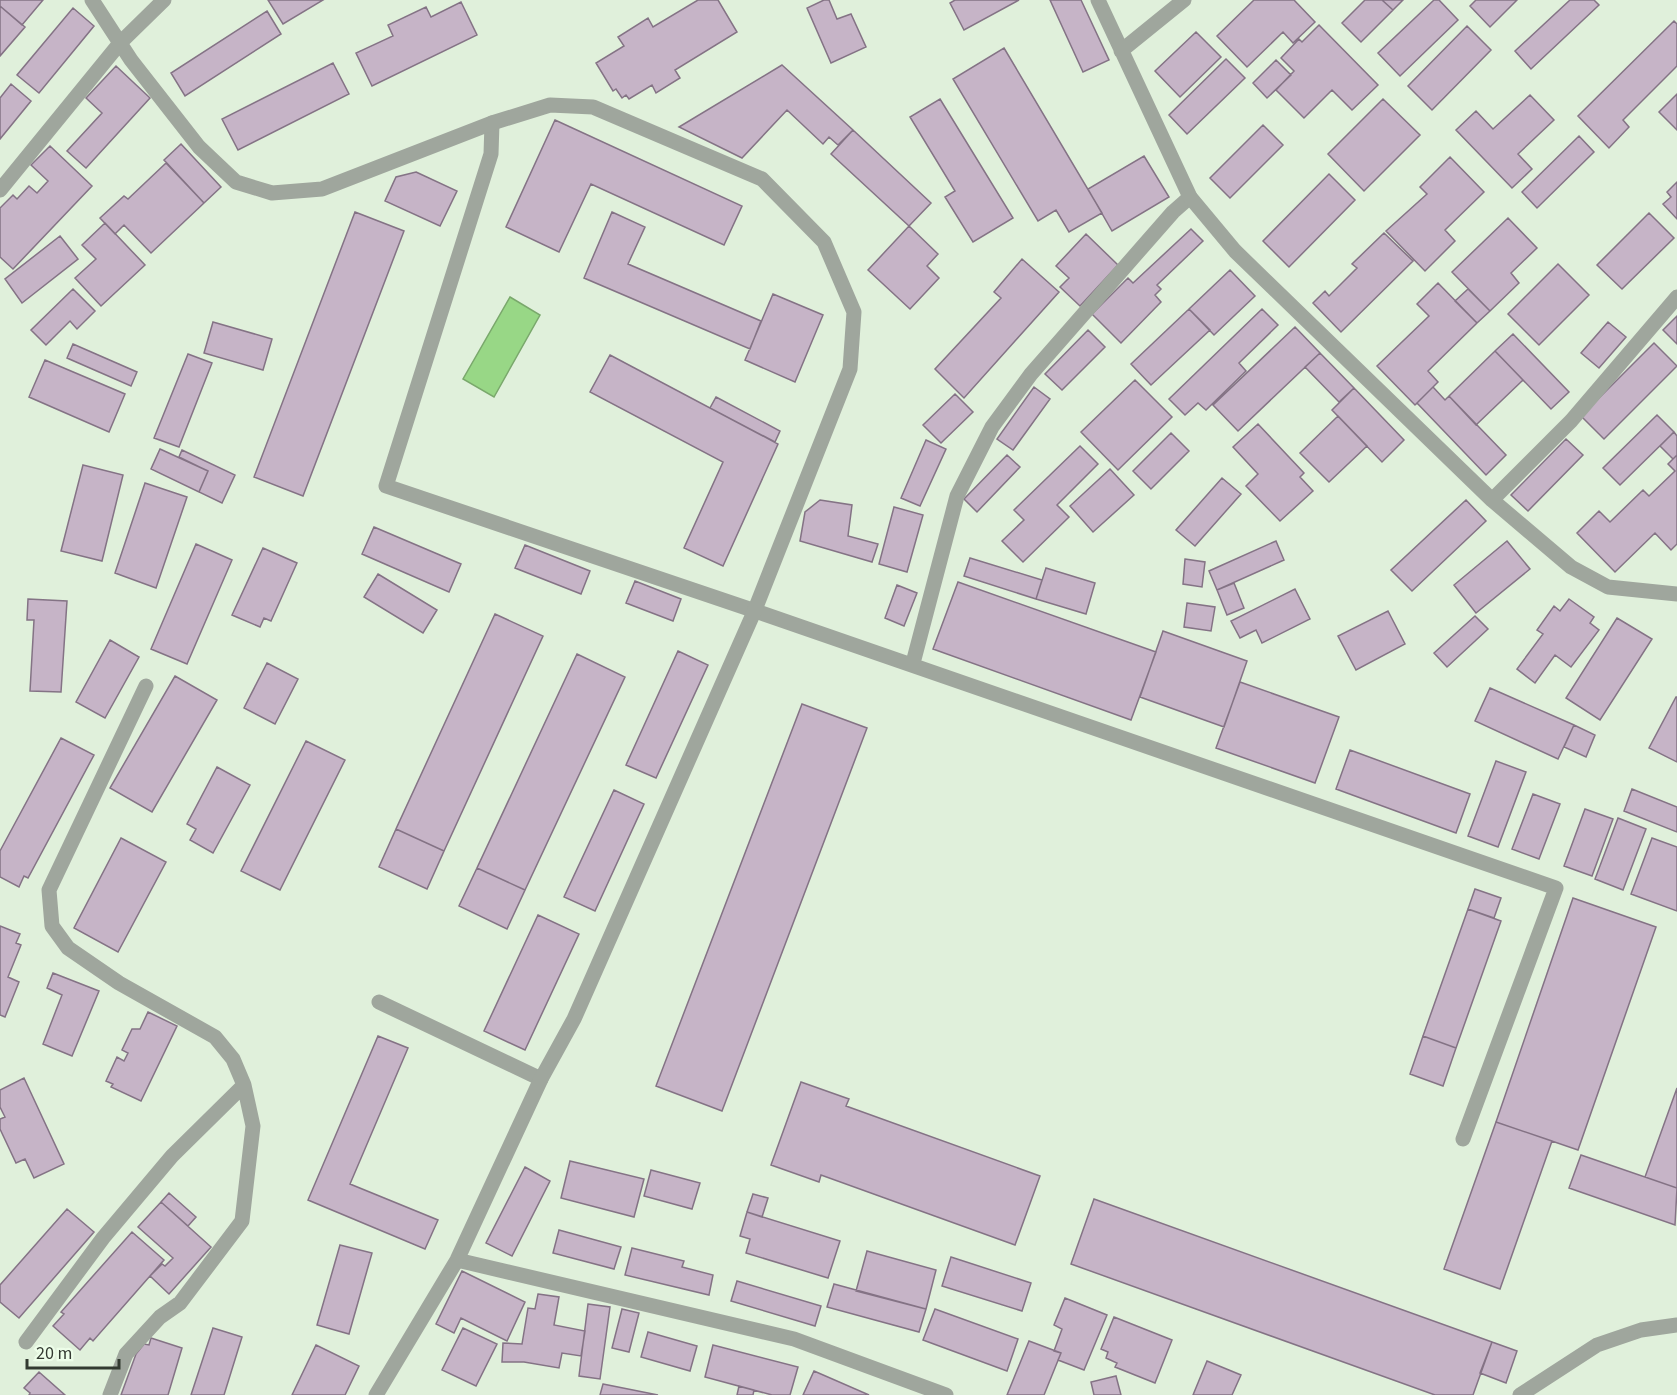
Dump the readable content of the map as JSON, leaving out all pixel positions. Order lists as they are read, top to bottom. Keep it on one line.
{"scale_bar":"20 m"}
